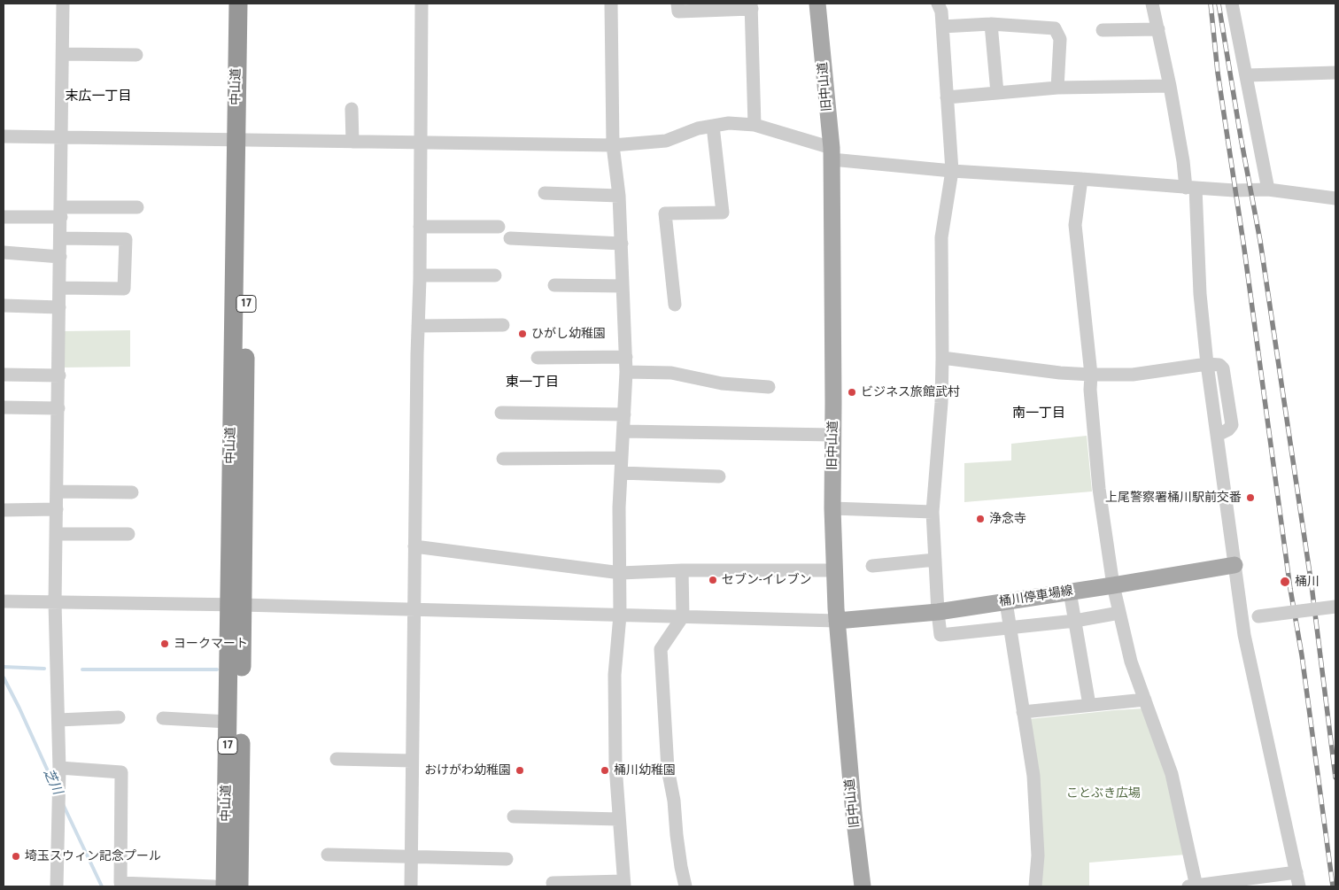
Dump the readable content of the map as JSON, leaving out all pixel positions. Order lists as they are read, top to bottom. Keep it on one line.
{"streets":{"highway":["中山道","17"],"main road":["旧中山道","桶川停車場線"]},"crossings":[["旧中山道","桶川停車場線"]],"districts":["末広一丁目","東一丁目","南一丁目"],"water":["芝川"],"parks":["ことぶき広場"],"places":["ひがし幼稚園","ビジネス旅館武村","上尾警察署桶川駅前交番","浄念寺","セブン-イレブン","桶川","ヨークマート","おけがわ幼稚園","桶川幼稚園","埼玉スウィン記念プール"]}
